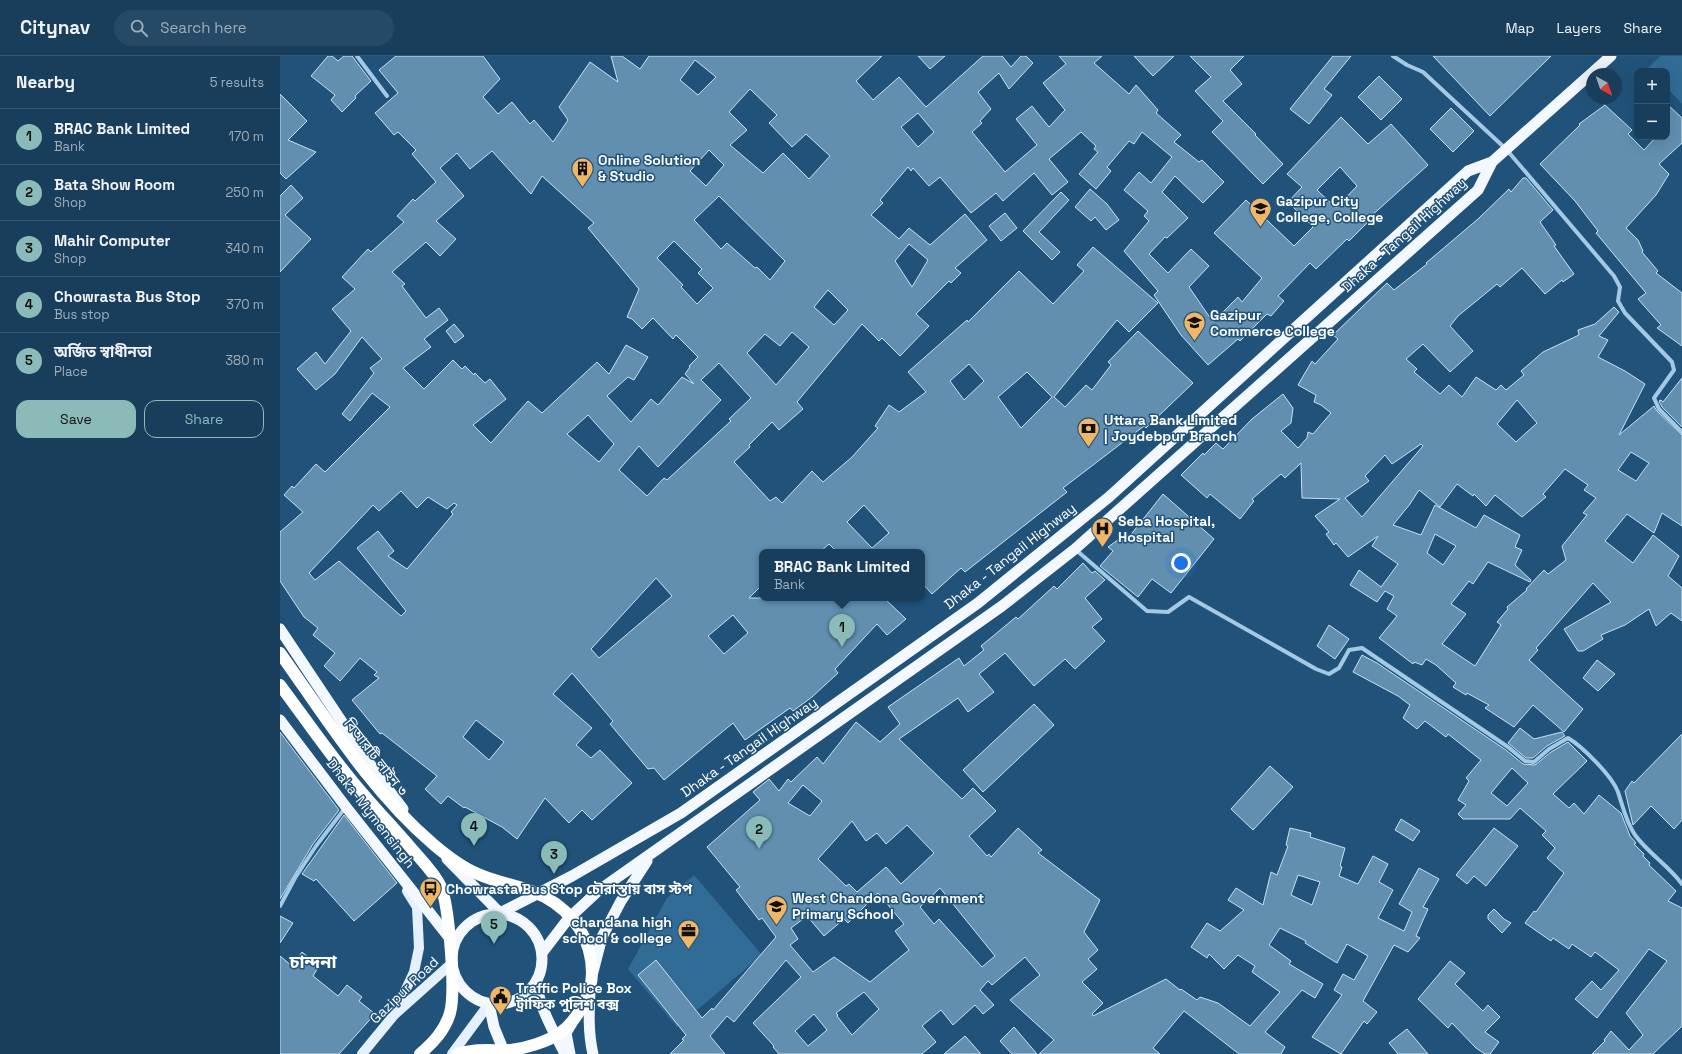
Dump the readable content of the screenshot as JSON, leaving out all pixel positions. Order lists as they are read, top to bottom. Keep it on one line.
{"streets":{"highway":["Dhaka - Tangail Highway","বিআরটি লাইন ৩","Dhaka-Mymensingh"],"main road":["Gazipur Road"]},"crossings":[["Dhaka - Tangail Highway","Dhaka-Mymensingh"],["Dhaka - Tangail Highway","Gazipur Road"],["Dhaka-Mymensingh","Gazipur Road"]],"districts":["চান্দনা"],"places":{"building":["Online Solution & Studio"],"school or university":["Gazipur City College, College","Gazipur Commerce College","West Chandona Government Primary School"],"bank":["Uttara Bank Limited | Joydebpur Branch"],"hospital":["Seba Hospital, Hospital"],"bus stop":["Chowrasta Bus Stop চৌরাস্তায় বাস স্টপ"],"office":["chandana high school & college"],"public building":["Traffic Police Box ট্রাফিক পুলিশ বক্স"]},"north":"bottom right","page":{"header":"Citynav","search":"Search here","nav":["Map","Layers","Share"],"heading":["Nearby","5 results"],"map_buttons":["+","−"],"list":[{"mark":"1","name":"BRAC Bank Limited","note":"Bank","value":"170 m"},{"mark":"2","name":"Bata Show Room","note":"Shop","value":"250 m"},{"mark":"3","name":"Mahir Computer","note":"Shop","value":"340 m"},{"mark":"4","name":"Chowrasta Bus Stop","note":"Bus stop","value":"370 m"},{"mark":"5","name":"অর্জিত স্বাধীনতা","note":"Place","value":"380 m"}],"buttons":["Save","Share"],"popup":["BRAC Bank Limited","Bank"],"pins":["1","4","2","3","5"]}}
